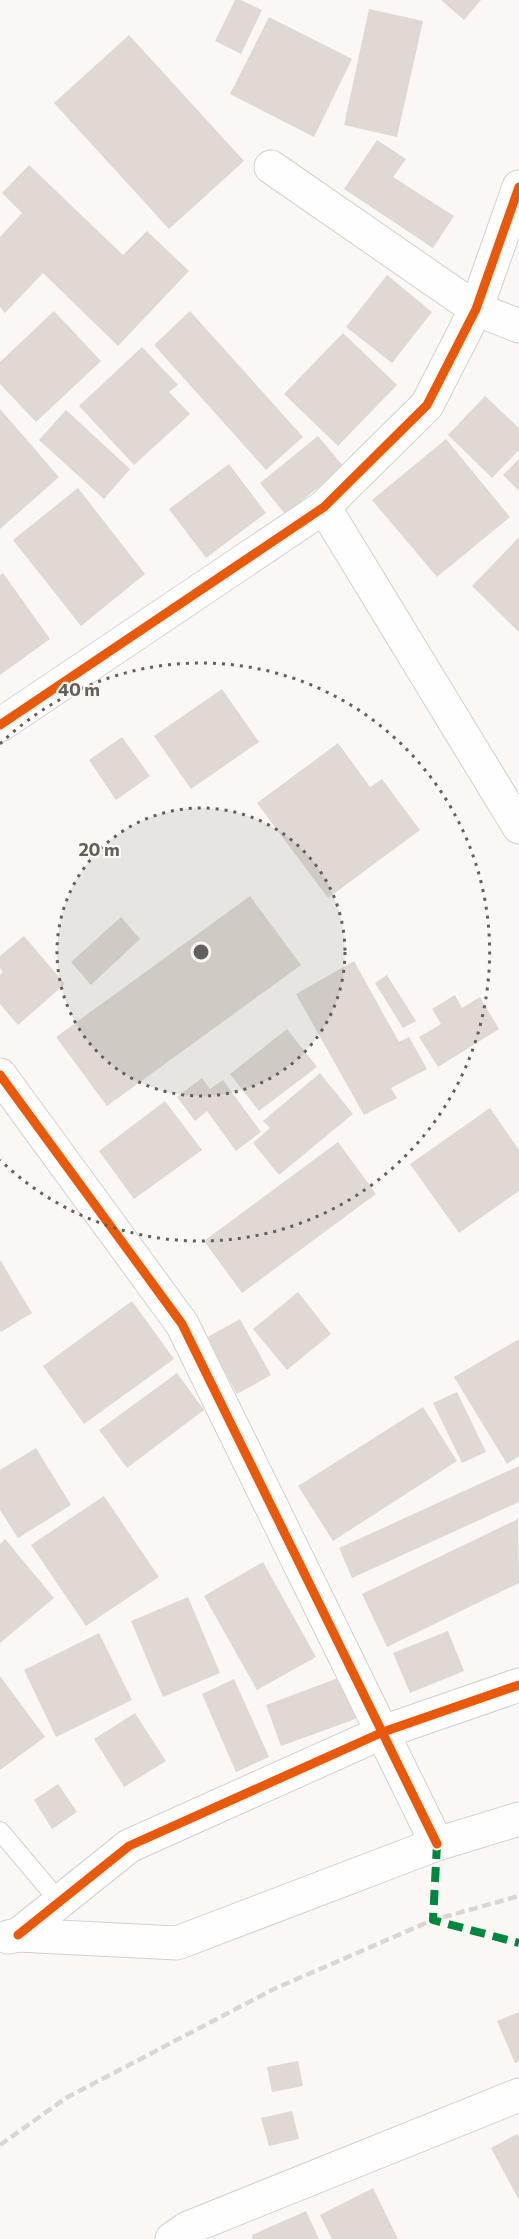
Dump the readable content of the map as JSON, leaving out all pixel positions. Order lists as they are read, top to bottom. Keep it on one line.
{"rings":["40 m","20 m"]}
